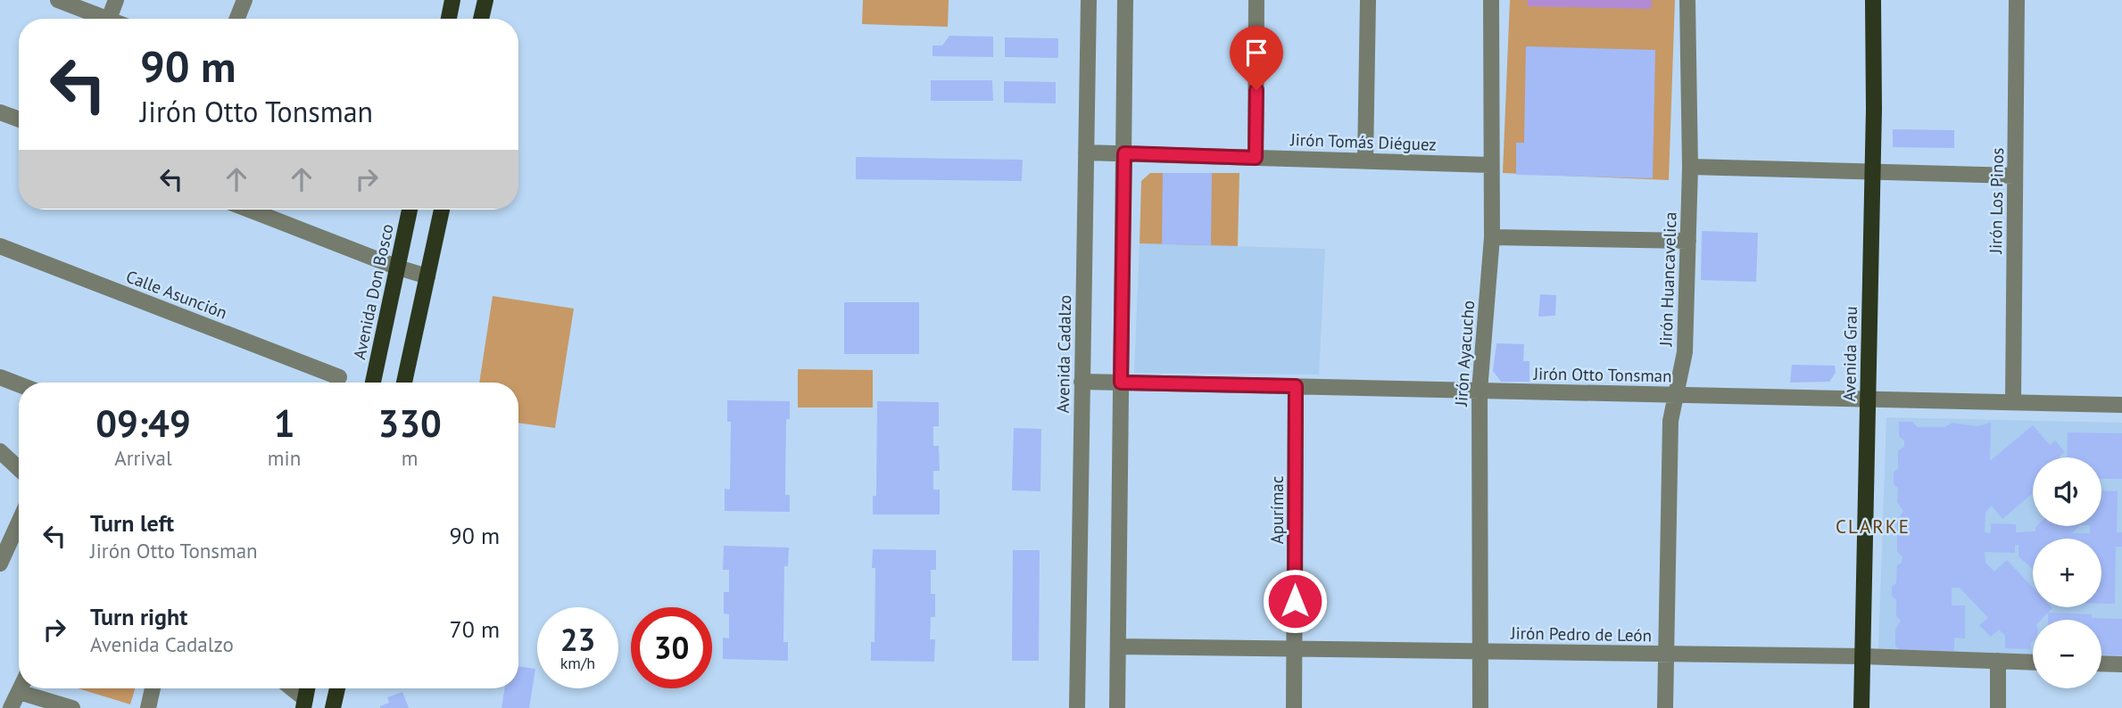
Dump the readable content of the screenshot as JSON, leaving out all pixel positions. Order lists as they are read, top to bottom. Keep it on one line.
{"streets":{"main road":["Avenida Don Bosco","Avenida Grau"],"street":["Jirón Tomás Diéguez","Jirón Los Pinos","Jirón Huancavelica","Calle Asunción","Jirón Ayacucho","Avenida Cadalzo","Jirón Otto Tonsman","Apurímac","Jirón Pedro de León"]},"crossings":[["Jirón Tomás Diéguez","Jirón Ayacucho"],["Jirón Tomás Diéguez","Avenida Cadalzo"],["Jirón Los Pinos","Jirón Otto Tonsman"],["Jirón Huancavelica","Jirón Otto Tonsman"],["Jirón Huancavelica","Jirón Pedro de León"],["Jirón Ayacucho","Jirón Otto Tonsman"],["Jirón Ayacucho","Jirón Pedro de León"],["Avenida Cadalzo","Jirón Otto Tonsman"],["Avenida Grau","Jirón Otto Tonsman"],["Avenida Grau","Jirón Pedro de León"],["Jirón Otto Tonsman","Apurímac"],["Apurímac","Jirón Pedro de León"]],"districts":["CLARKE"],"page":{"turn":["90 m","Jirón Otto Tonsman"],"eta":["09:49","Arrival","1","min","330","m"],"map_buttons":["+","−"],"list":[{"name":"Turn left","note":"Jirón Otto Tonsman","value":"90 m"},{"name":"Turn right","note":"Avenida Cadalzo","value":"70 m"}],"speed":"23 km/h","limit":"30"}}
